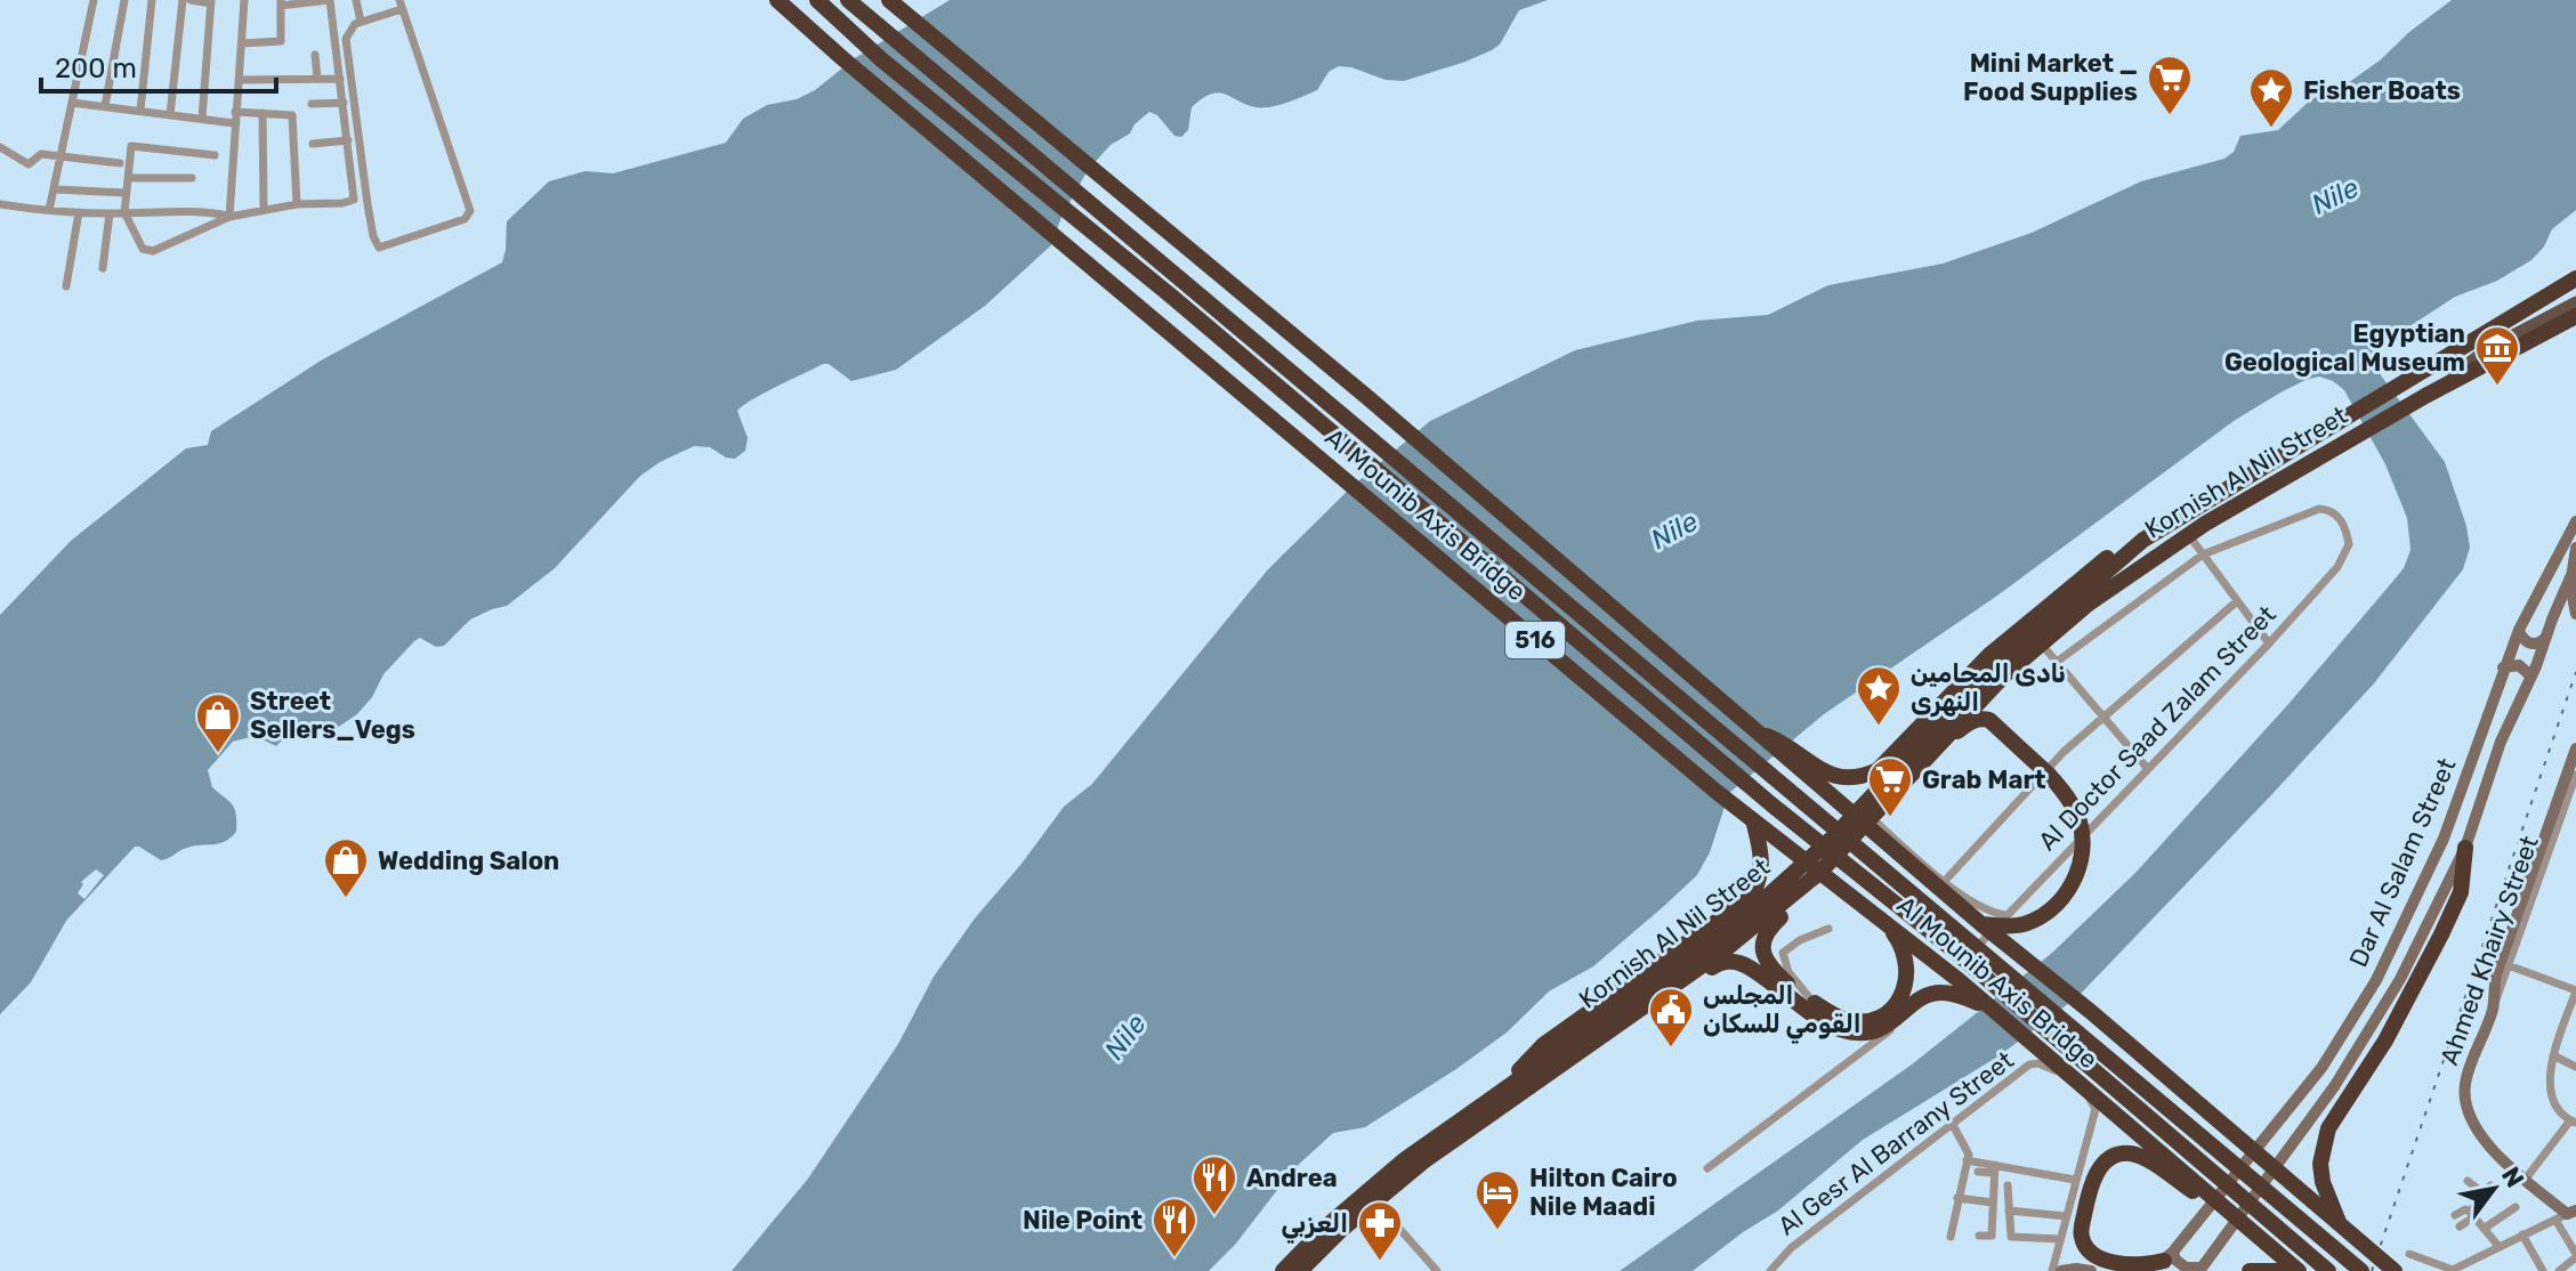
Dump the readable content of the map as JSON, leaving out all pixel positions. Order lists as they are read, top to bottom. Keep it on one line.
{"streets":{"highway":["Kornish Al Nil Street","Al Mounib Axis Bridge","516"],"main road":["Dar Al Salam Street","Ahmed Khairy Street"],"street":["Al Doctor Saad Zalam Street","Al Gesr Al Barrany Street"]},"water":["Nile"],"places":{"supermarket":["Mini Market _ Food Supplies","Grab Mart"],"place":["Fisher Boats","نادى المحامين النهرى"],"museum":["Egyptian Geological Museum"],"shop":["Street Sellers_Vegs","Wedding Salon"],"public building":["المجلس القومي للسكان"],"restaurant":["Andrea","Nile Point"],"hotel":["Hilton Cairo Nile Maadi"],"pharmacy":["العزبي"]},"scale_bar":"200 m","north":"top right"}
